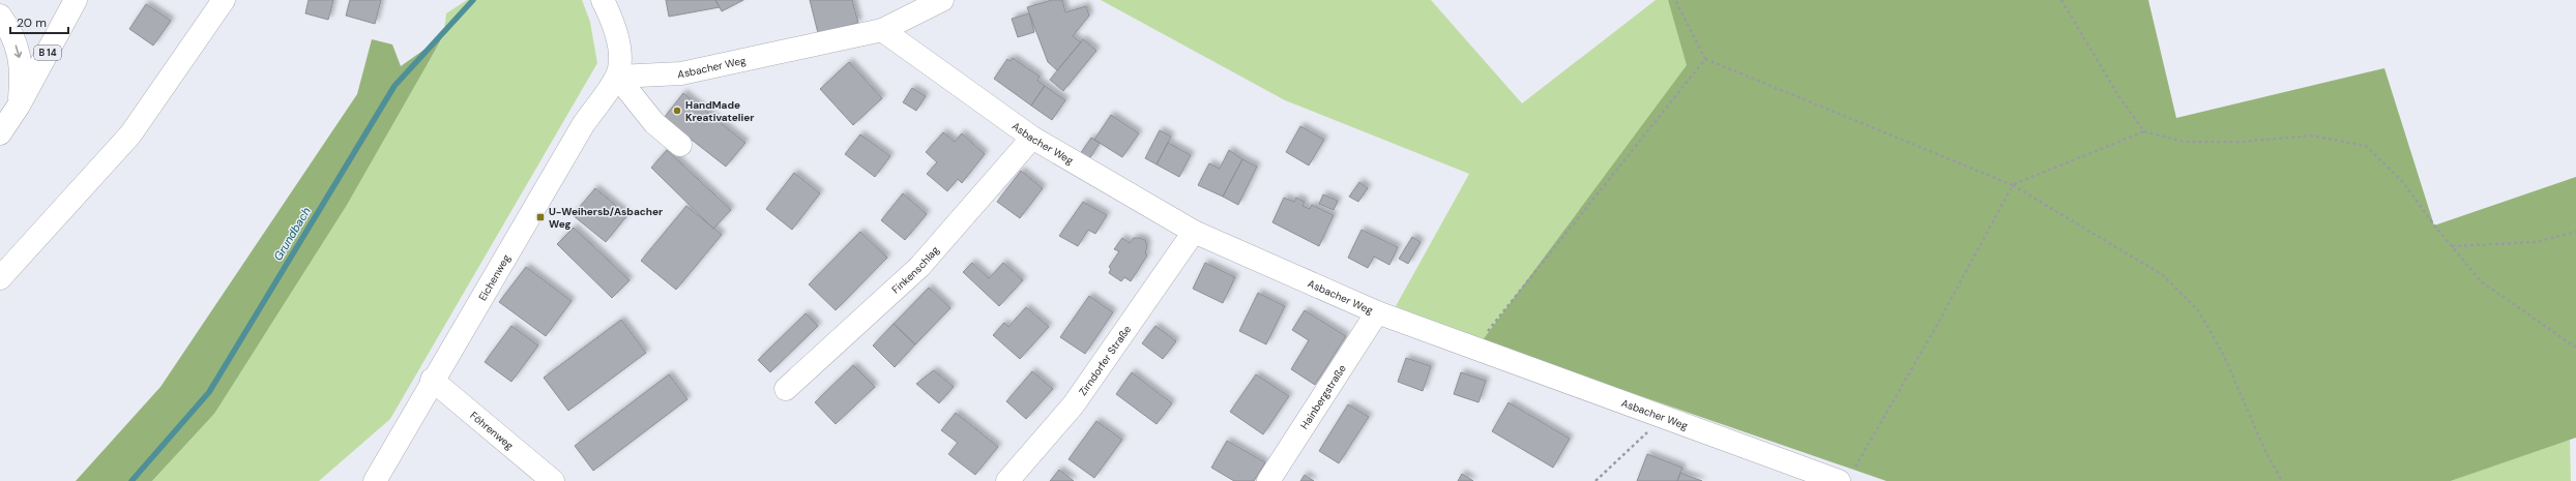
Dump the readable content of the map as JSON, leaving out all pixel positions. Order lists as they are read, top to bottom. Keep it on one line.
{"streets":{"street":["B 14","Asbacher Weg","Finkenschlag","Eichenweg","Zirndorfer Straße","Hainbergstraße","Föhrenweg"]},"crossings":[["Asbacher Weg","Finkenschlag"],["Asbacher Weg","Eichenweg"],["Asbacher Weg","Zirndorfer Straße"],["Asbacher Weg","Hainbergstraße"],["Eichenweg","Föhrenweg"]],"water":["Grundbach"],"places":{"other":["HandMade Kreativatelier"],"transit":["U-Weihersb/Asbacher Weg"]},"scale_bar":"20 m"}
